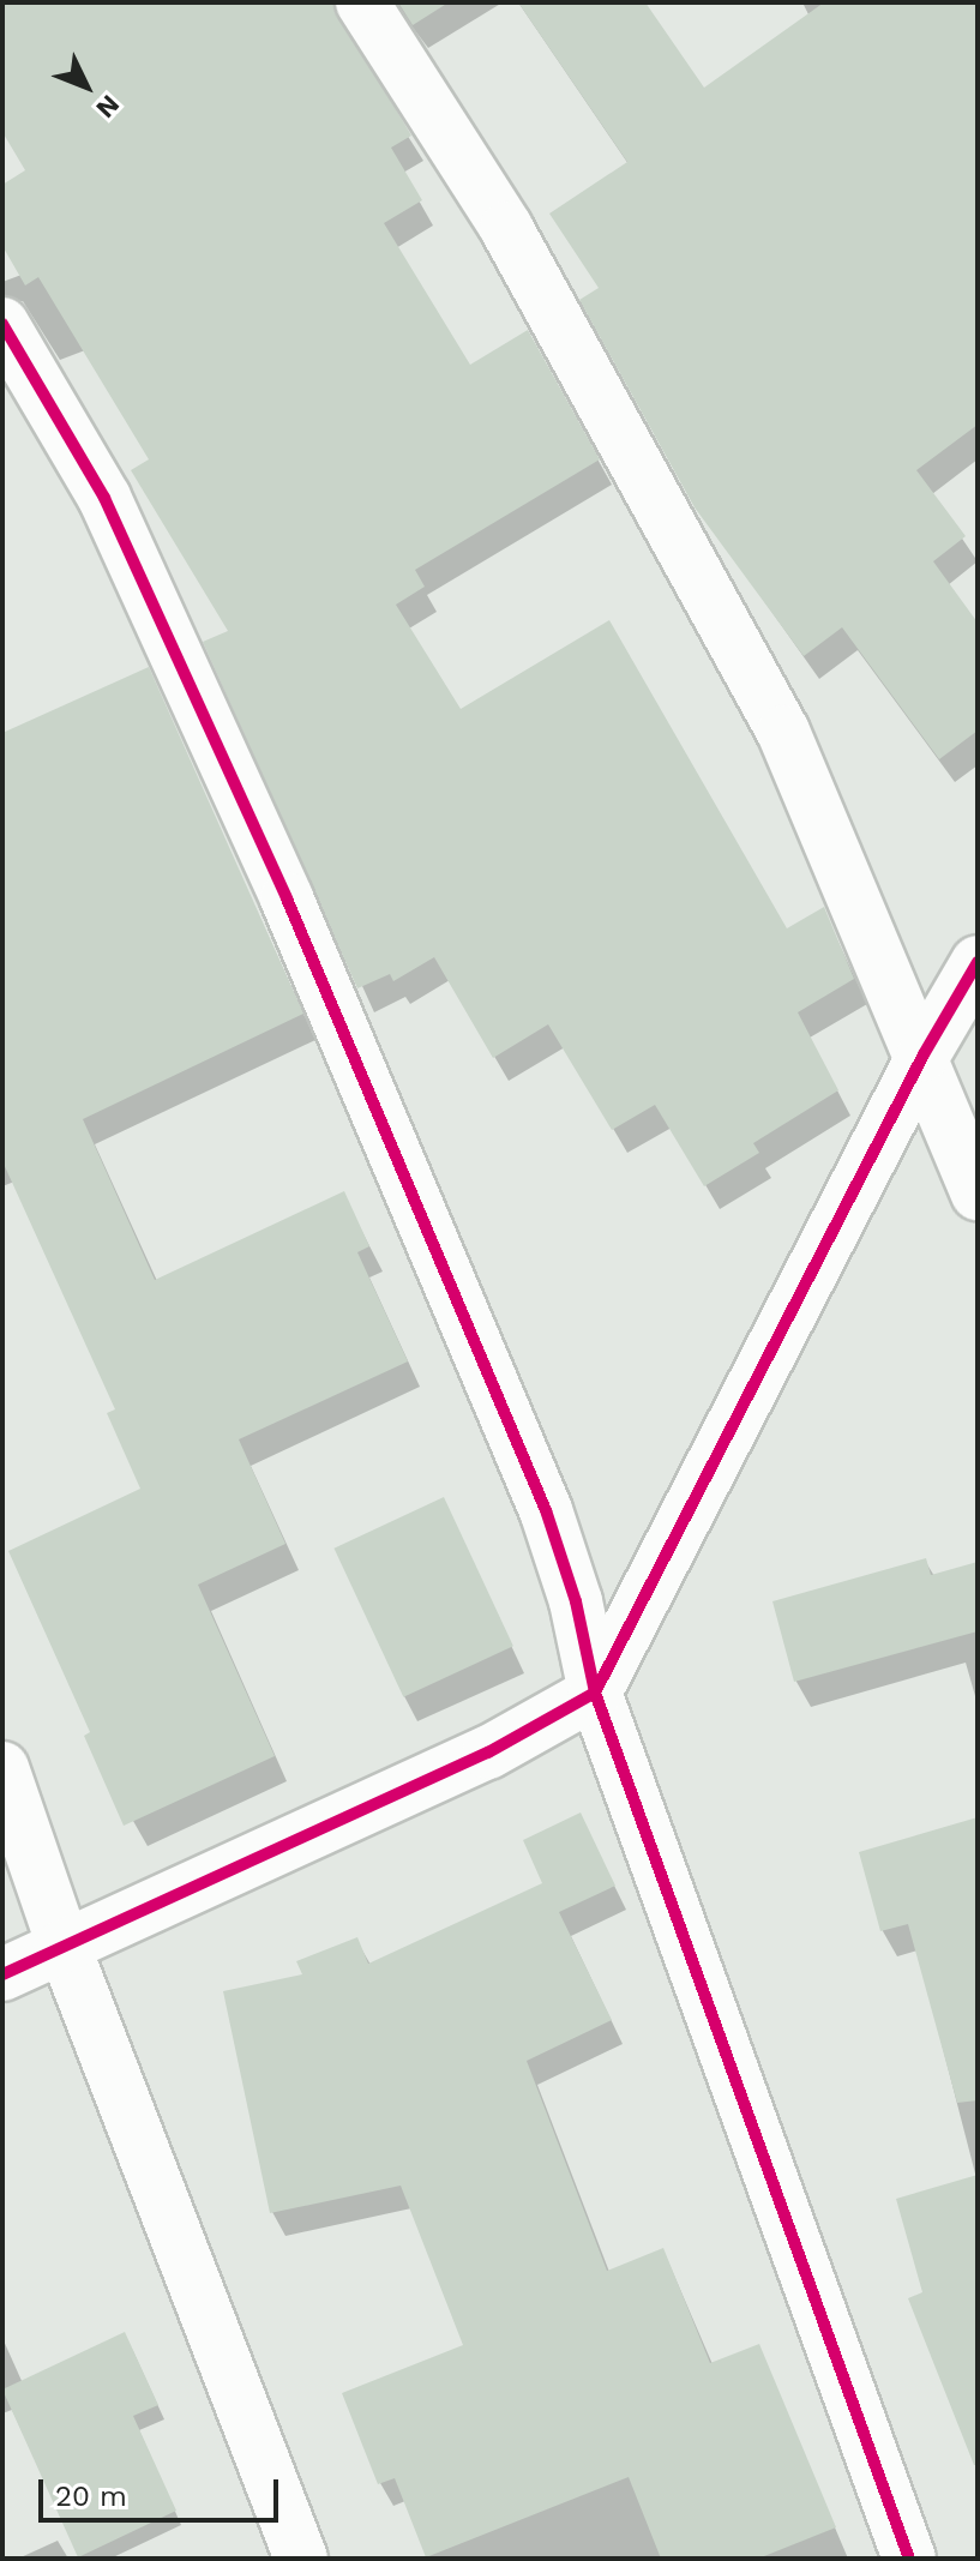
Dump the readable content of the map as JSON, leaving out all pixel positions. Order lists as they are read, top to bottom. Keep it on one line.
{"scale_bar":"20 m","north":"bottom right"}
